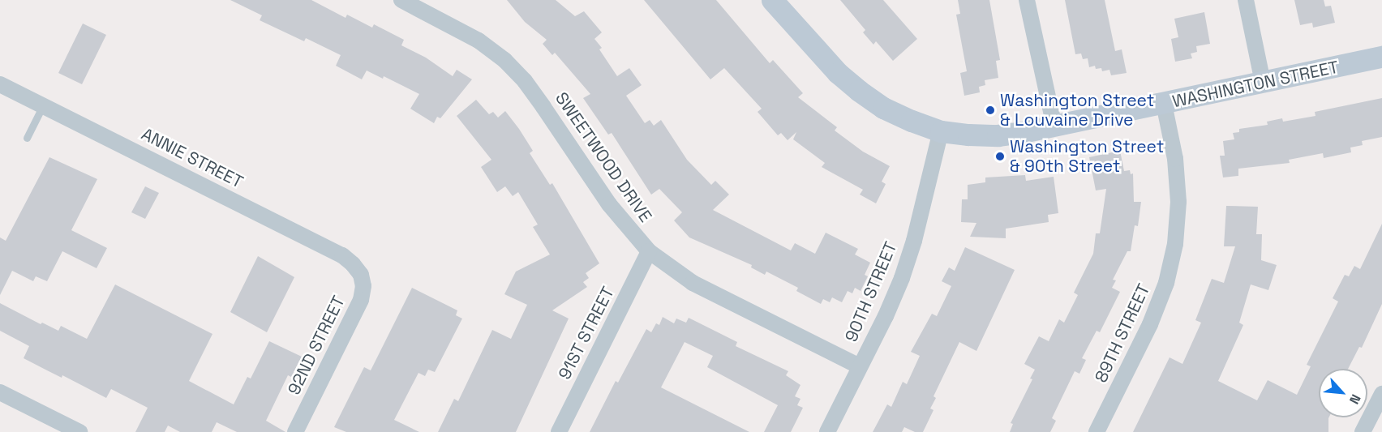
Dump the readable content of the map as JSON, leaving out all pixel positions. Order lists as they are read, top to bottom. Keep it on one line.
{"streets":{"street":["WASHINGTON STREET","SWEETWOOD DRIVE","ANNIE STREET","90TH STREET","91ST STREET","89TH STREET","92ND STREET"]},"crossings":[["WASHINGTON STREET","90TH STREET"],["WASHINGTON STREET","89TH STREET"],["SWEETWOOD DRIVE","90TH STREET"],["SWEETWOOD DRIVE","91ST STREET"],["ANNIE STREET","92ND STREET"]],"places":["Washington Street & Louvaine Drive","Washington Street & 90th Street"],"north":"bottom right"}
